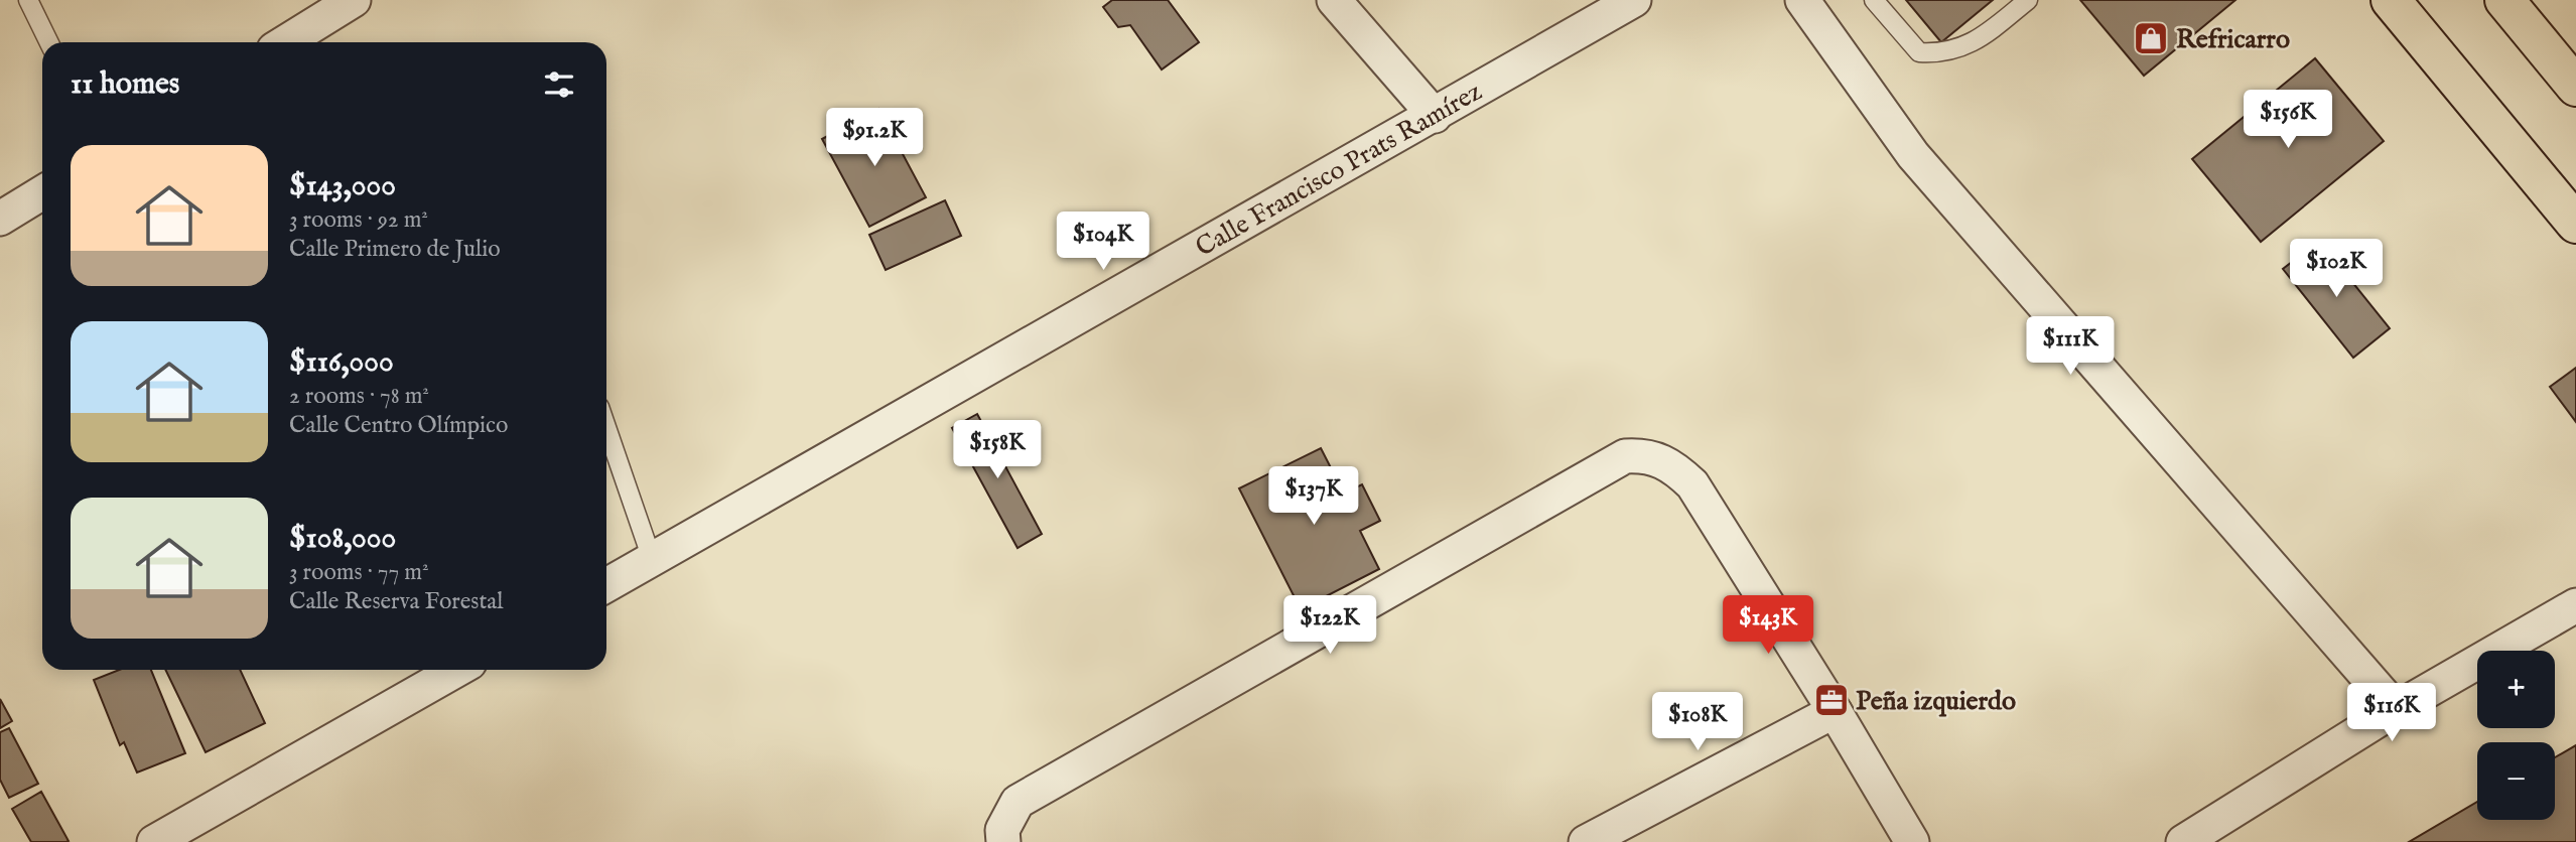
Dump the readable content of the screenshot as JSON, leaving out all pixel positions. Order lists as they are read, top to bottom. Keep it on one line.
{"streets":{"street":["Calle Francisco Prats Ramírez"]},"places":{"shop":["Refricarro"],"office":["Peña izquierdo"]},"page":{"heading":"11 homes","price":["$156K","$91.2K","$104K","$102K","$111K","$158K","$137K","$122K","$143K","$116K","$108K"],"list":[{"name":"$143,000","note":"3 rooms · 92 m² · Calle Primero de Julio"},{"name":"$116,000","note":"2 rooms · 78 m² · Calle Centro Olímpico"},{"name":"$108,000","note":"3 rooms · 77 m² · Calle Reserva Forestal"}],"map_buttons":["+","−"]}}
